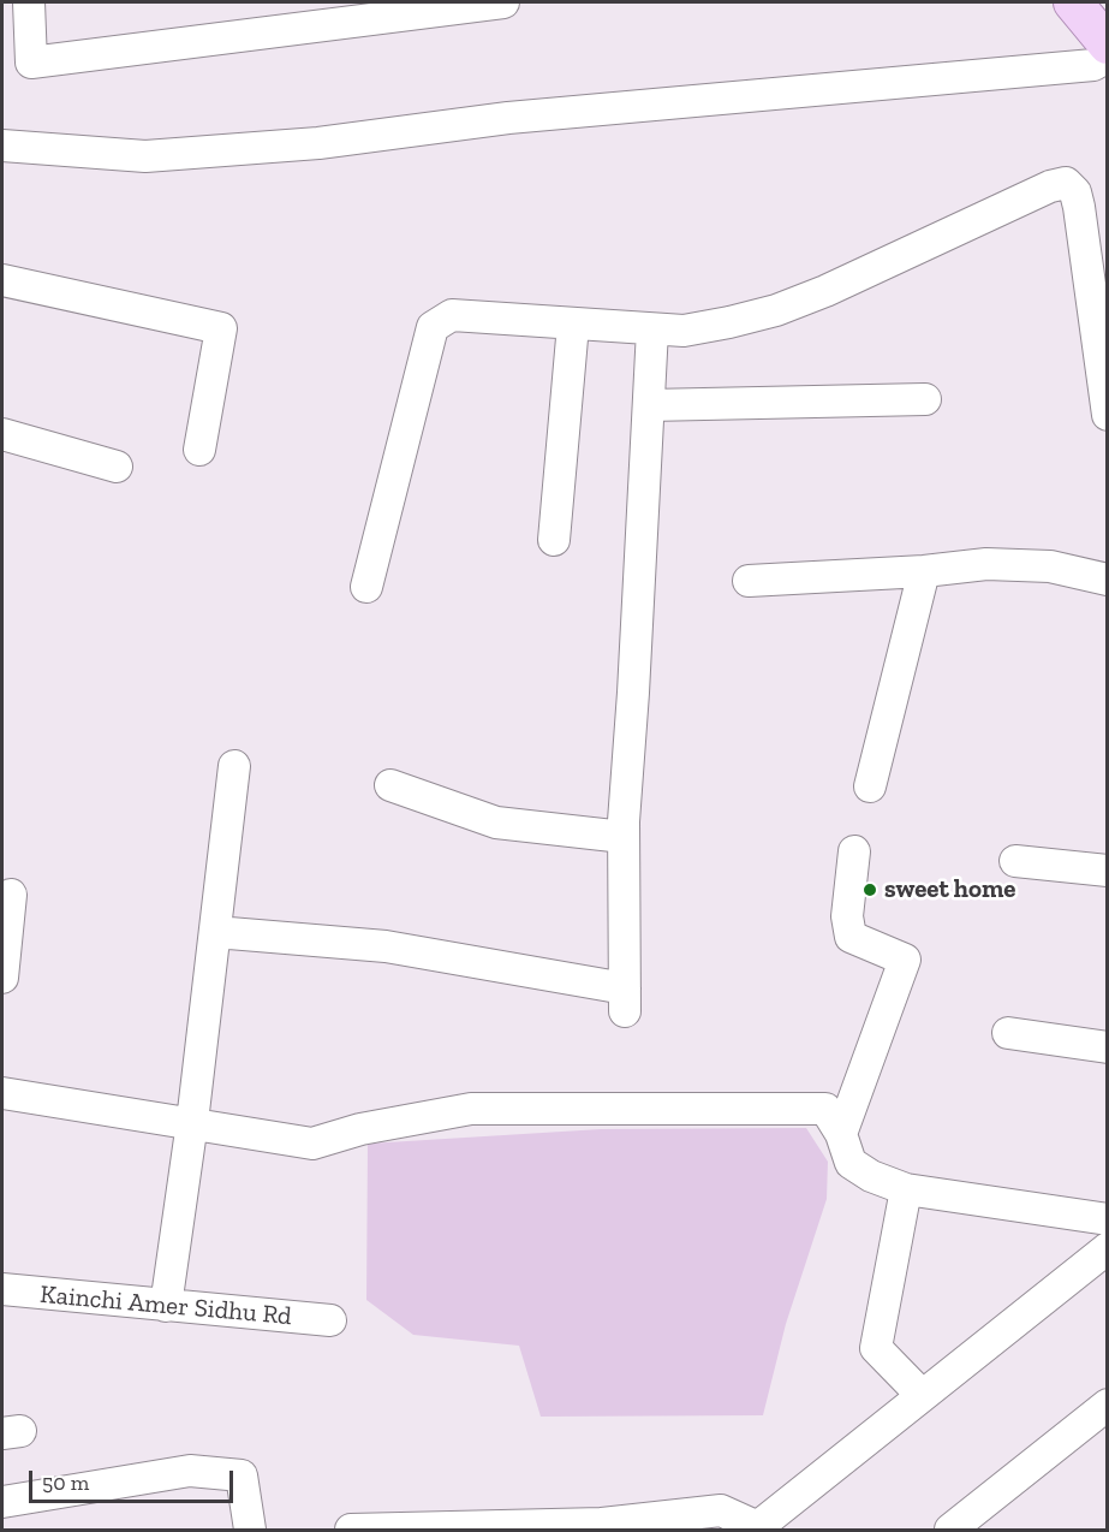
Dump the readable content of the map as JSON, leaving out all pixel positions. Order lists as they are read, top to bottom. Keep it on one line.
{"streets":{"street":["Kainchi Amer Sidhu Rd"]},"places":["sweet home"],"scale_bar":"50 m"}
